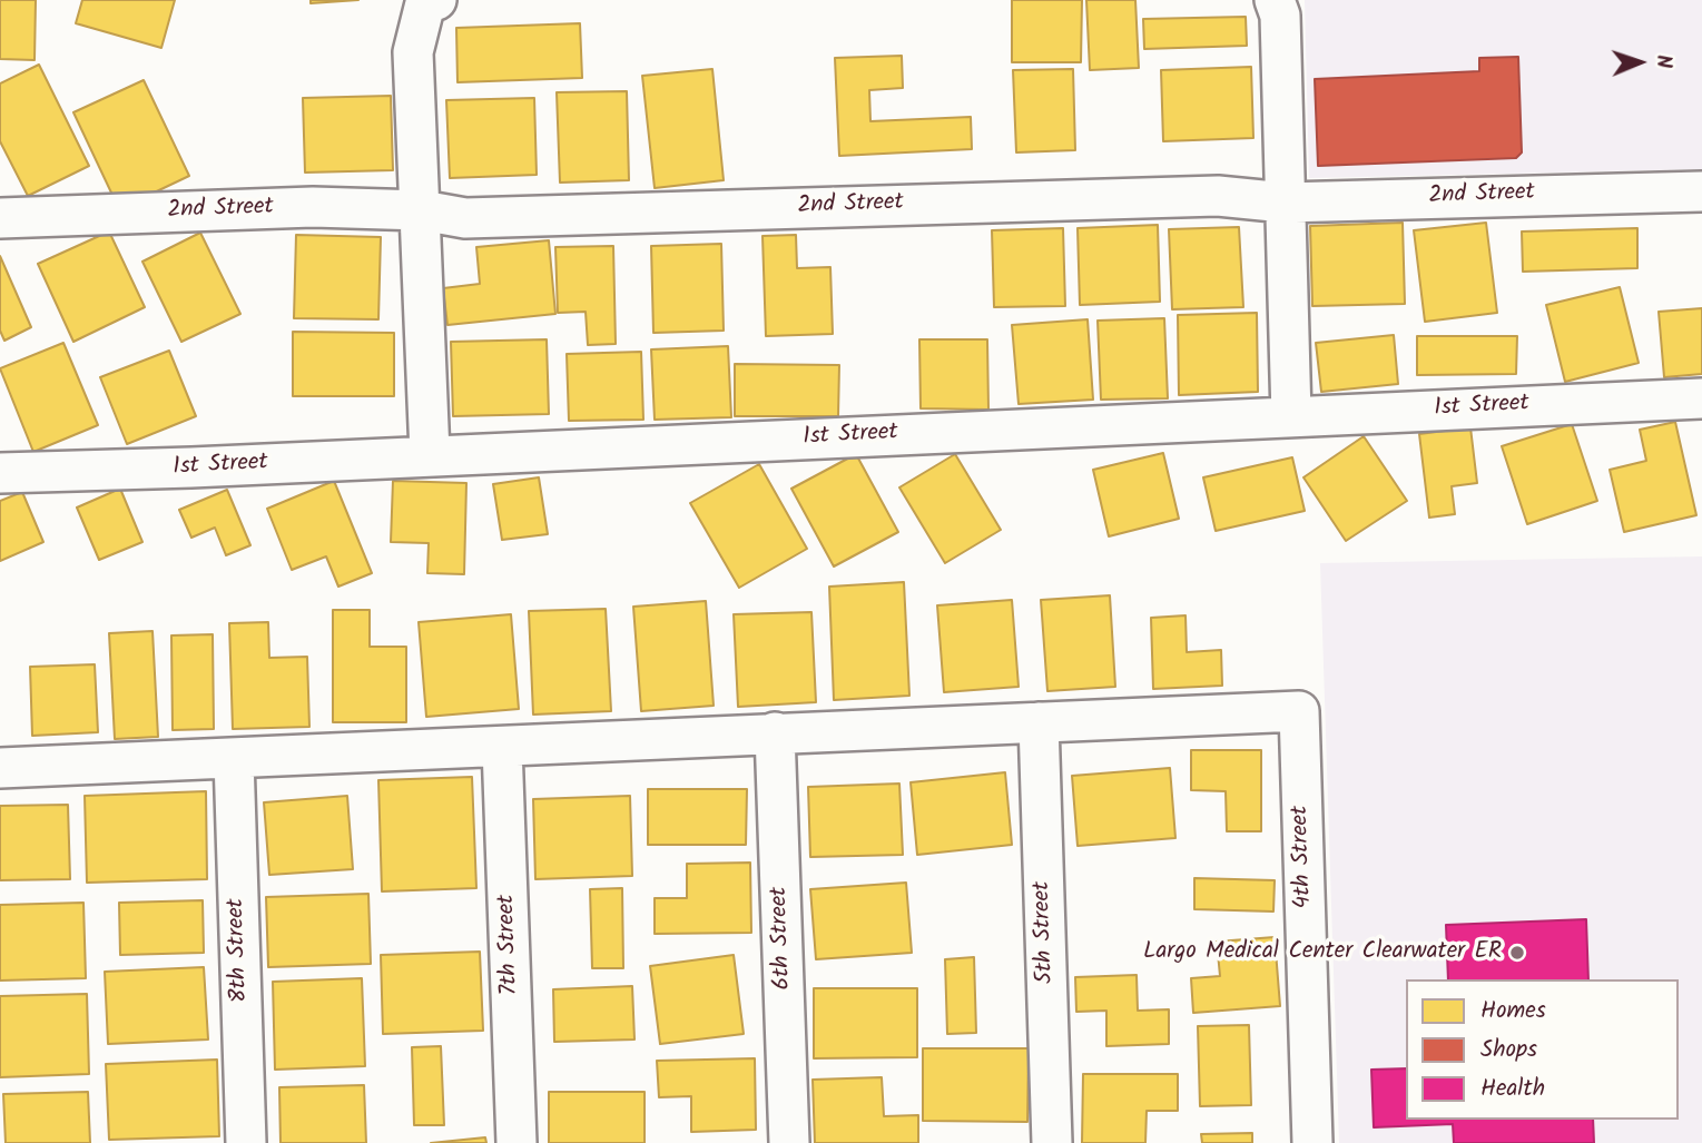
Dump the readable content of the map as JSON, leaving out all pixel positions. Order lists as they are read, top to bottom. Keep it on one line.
{"streets":{"street":["2nd Street","1st Street","4th Street","5th Street","6th Street","7th Street","8th Street"]},"crossings":[["4th Street","5th Street"]],"places":["Largo Medical Center Clearwater ER"],"legend":["Homes","Shops","Health"],"north":"right"}
